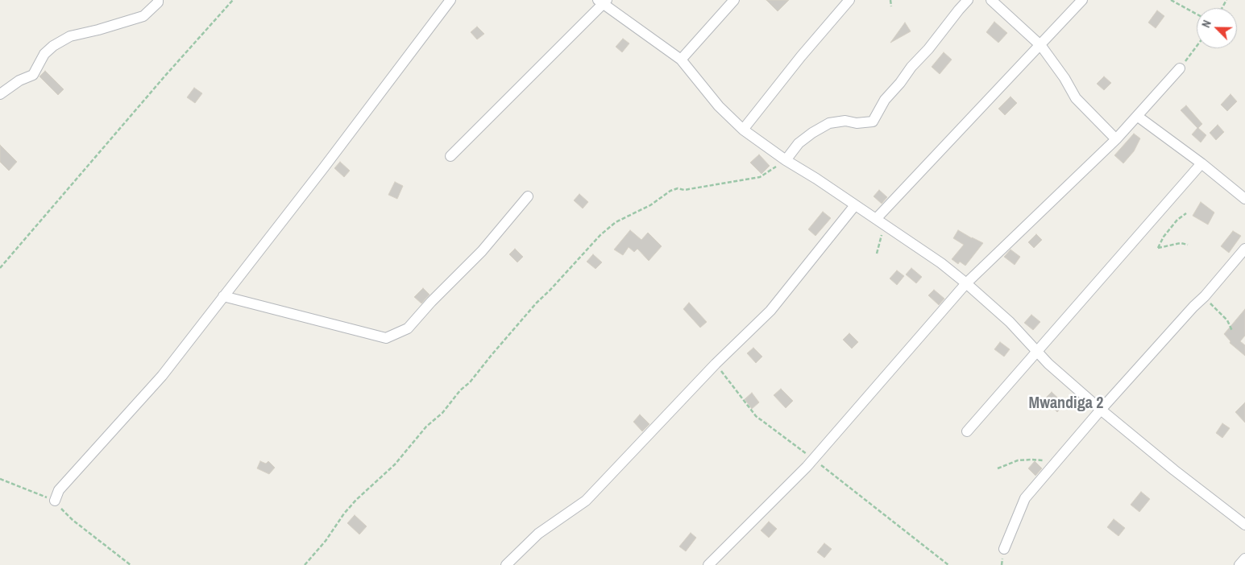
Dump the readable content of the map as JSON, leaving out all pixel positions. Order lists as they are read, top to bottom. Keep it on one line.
{"districts":["Mwandiga 2"],"north":"top left"}
